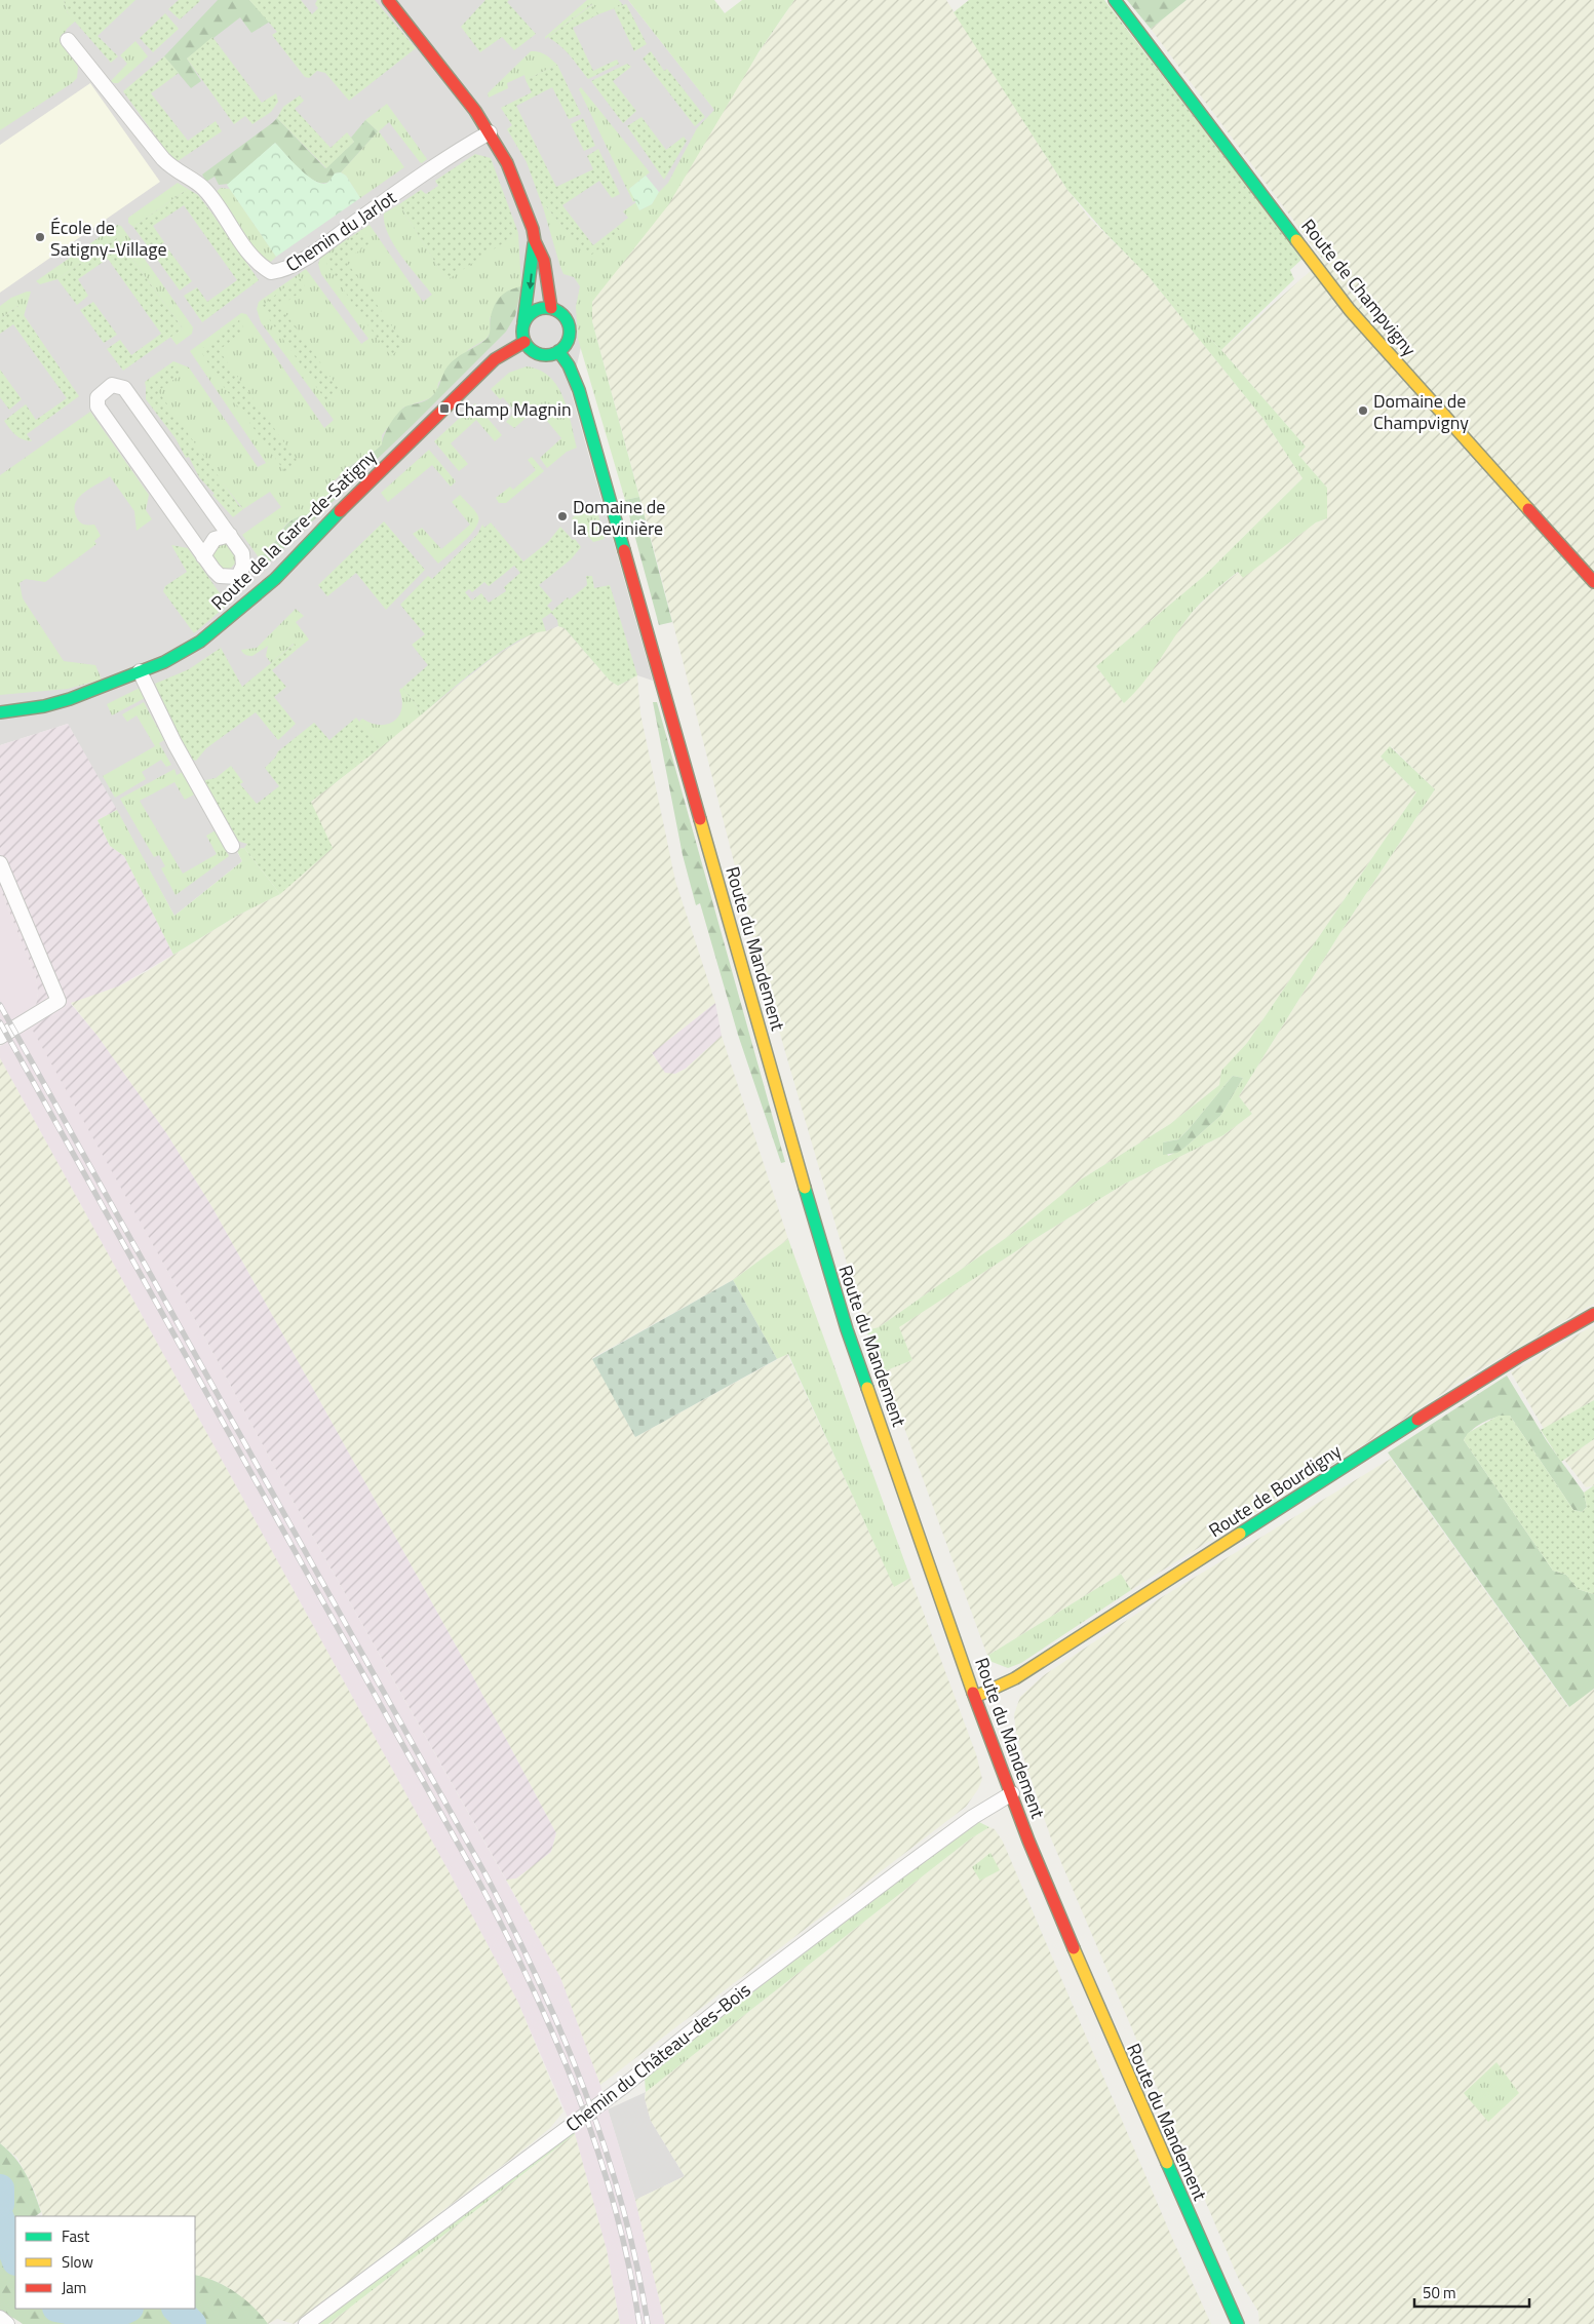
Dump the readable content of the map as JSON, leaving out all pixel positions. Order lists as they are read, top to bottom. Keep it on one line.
{"streets":{"street":["Chemin du Jarlot","Route de Champvigny","Route de la Gare-de-Satigny","Route du Mandement","Route de Bourdigny","Chemin du Château-des-Bois"]},"crossings":[["Route de la Gare-de-Satigny","Route du Mandement"],["Route du Mandement","Route de Bourdigny"],["Route du Mandement","Chemin du Château-des-Bois"]],"places":{"other":["École de Satigny-Village","Domaine de Champvigny","Domaine de la Devinière"],"transit":["Champ Magnin"]},"legend":["Fast","Slow","Jam"],"scale_bar":"50 m"}
